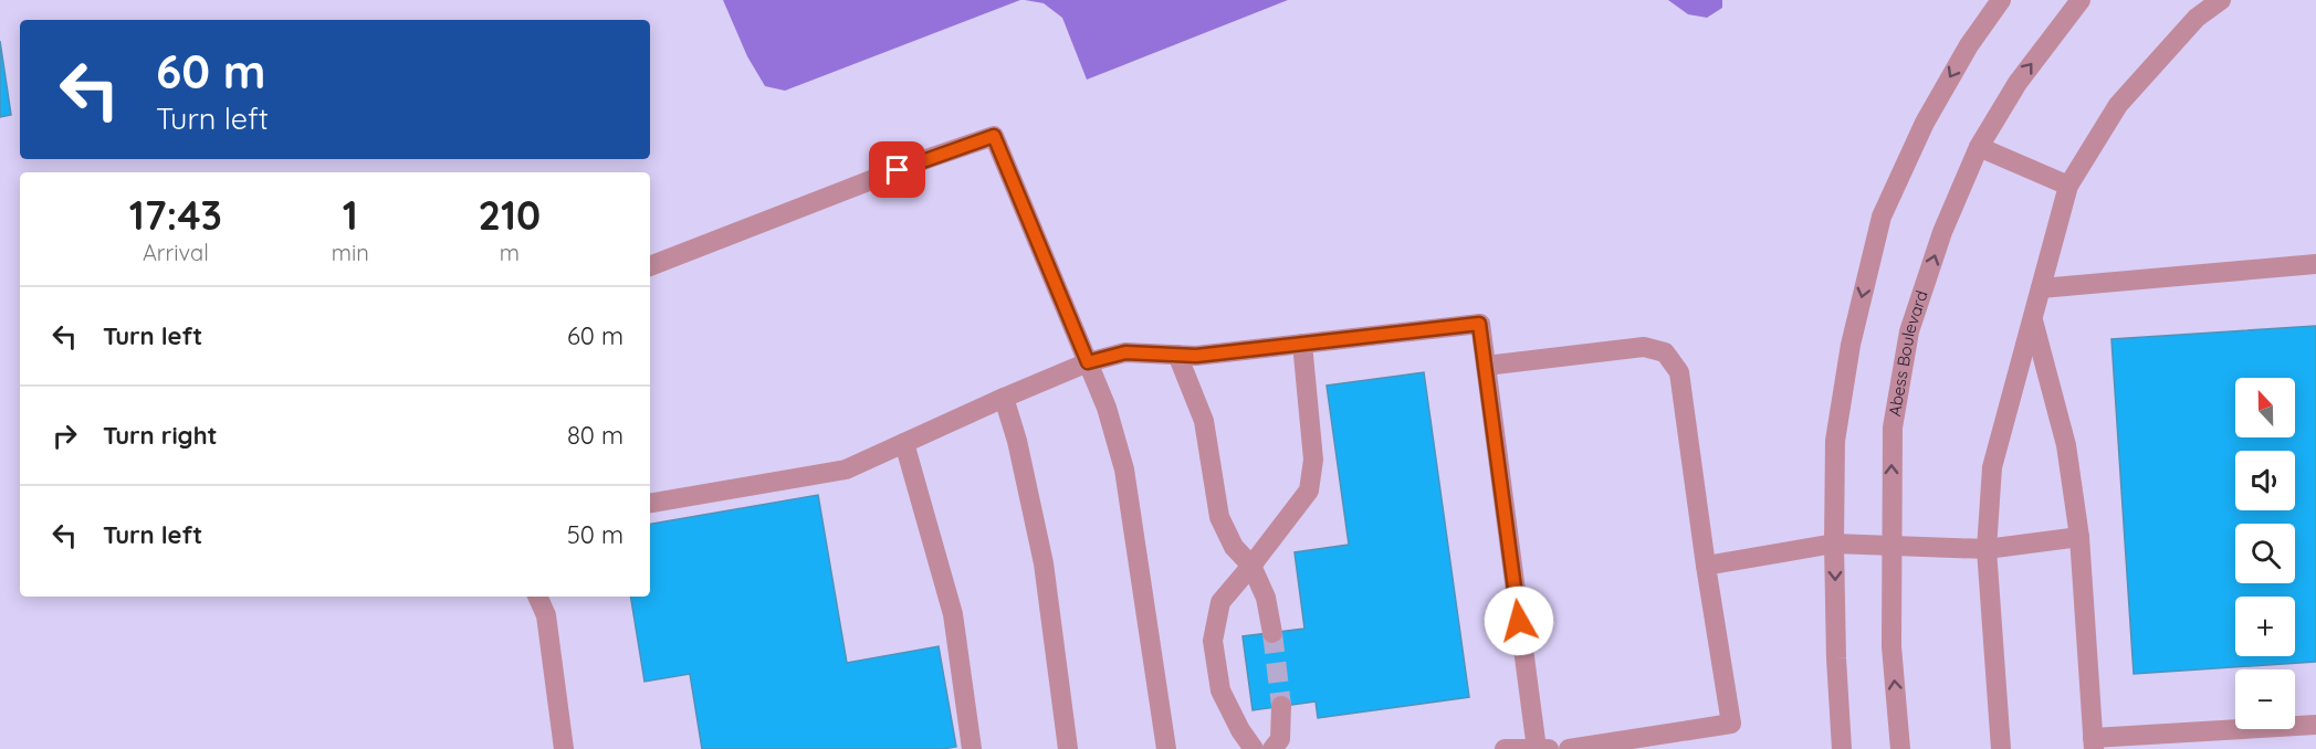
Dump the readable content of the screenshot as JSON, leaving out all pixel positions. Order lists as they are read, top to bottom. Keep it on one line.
{"streets":{"street":["Abess Boulevard"]},"north":"top","page":{"turn":["60 m","Turn left"],"eta":["17:43","Arrival","1","min","210","m"],"list":[{"name":"Turn left","value":"60 m"},{"name":"Turn right","value":"80 m"},{"name":"Turn left","value":"50 m"}],"map_buttons":["+","−"]}}
